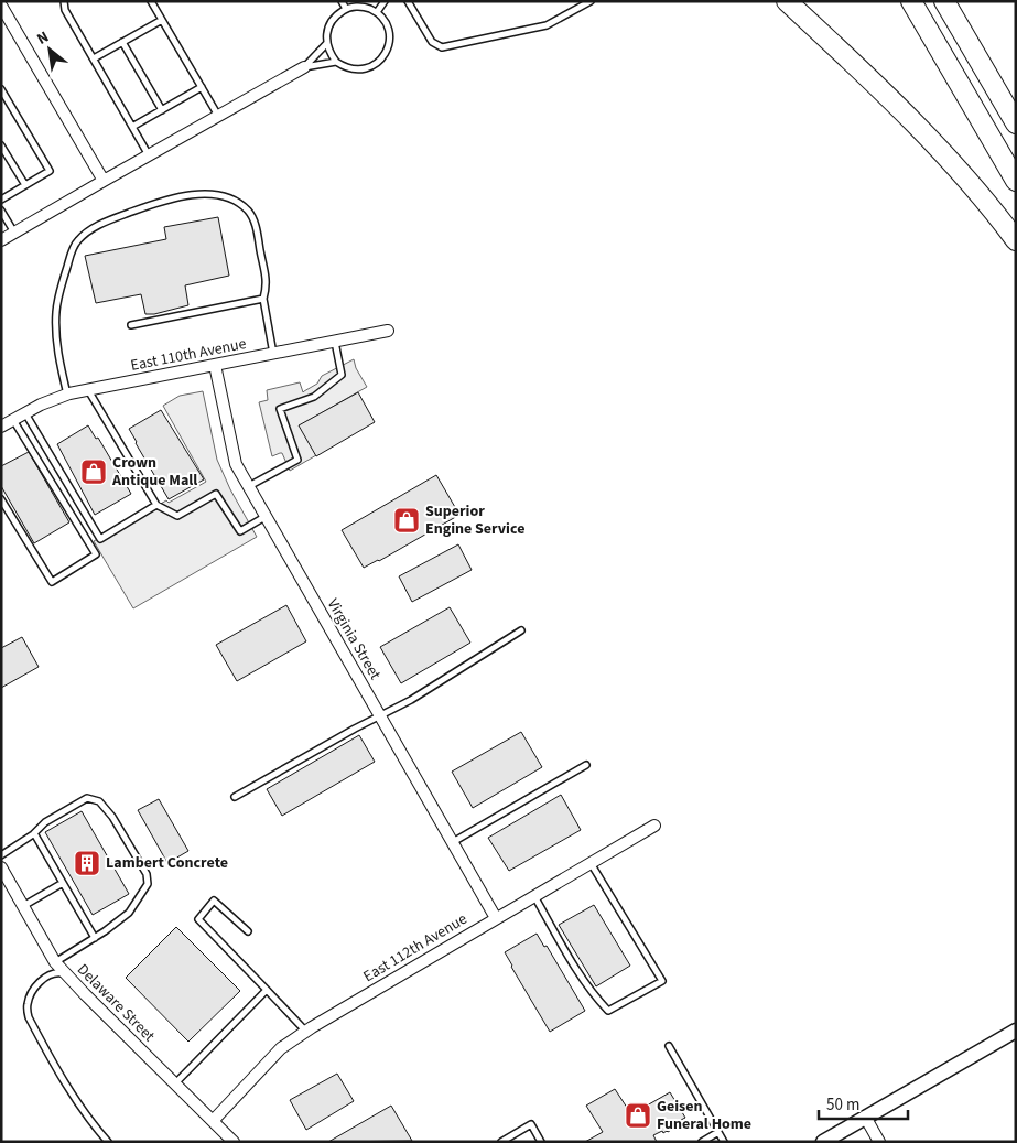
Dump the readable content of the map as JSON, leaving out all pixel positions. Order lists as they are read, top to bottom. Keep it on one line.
{"streets":{"street":["East 110th Avenue","Virginia Street","East 112th Avenue","Delaware Street"]},"crossings":[["East 110th Avenue","Virginia Street"],["Virginia Street","East 112th Avenue"],["East 112th Avenue","Delaware Street"]],"places":{"shop":["Crown Antique Mall","Superior Engine Service","Geisen Funeral Home"],"building":["Lambert Concrete"]},"scale_bar":"50 m","north":"top left"}
